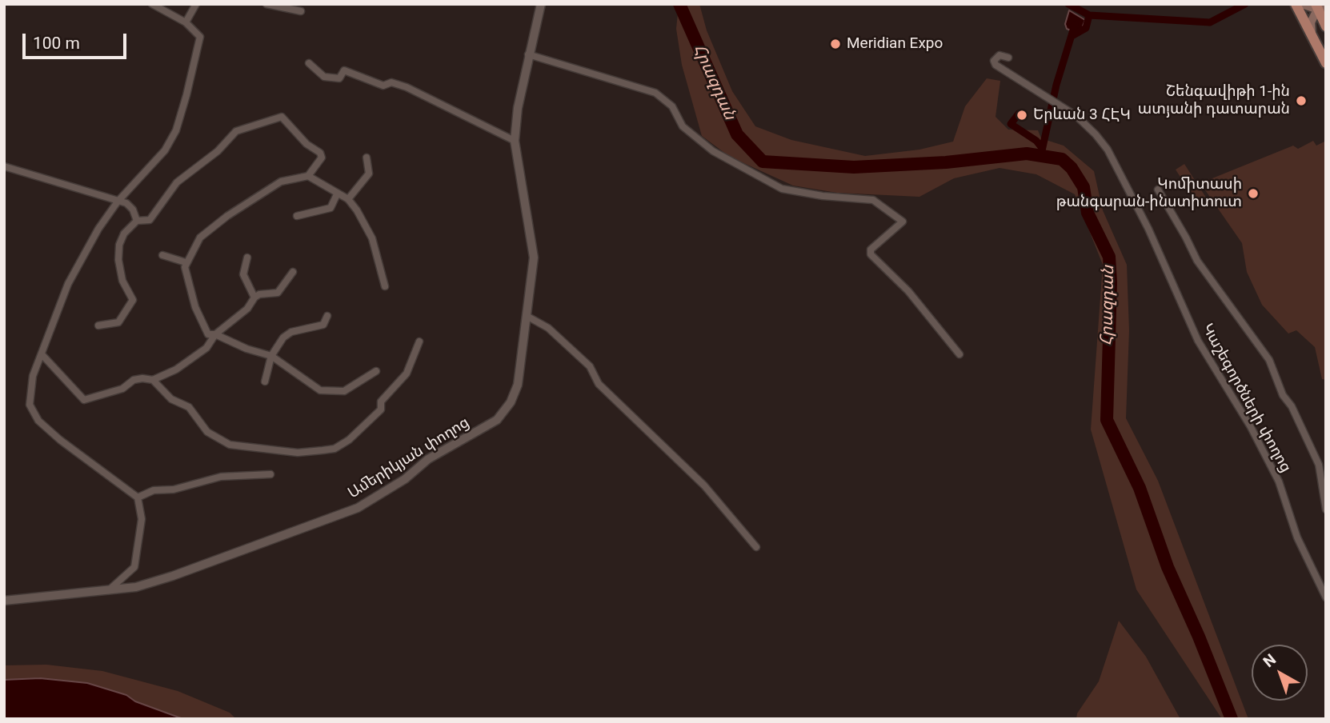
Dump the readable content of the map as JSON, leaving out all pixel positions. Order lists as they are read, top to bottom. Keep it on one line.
{"streets":{"street":["Կաշեգործների փողոց","Ամերիկյան փողոց"]},"water":["Հրազդան"],"places":["Meridian Expo","Շենգավիթի 1-ին ատյանի դատարան","Երևան 3 ՀԷԿ","Կոմիտասի թանգարան-ինստիտուտ"],"scale_bar":"100 m","north":"top left"}
